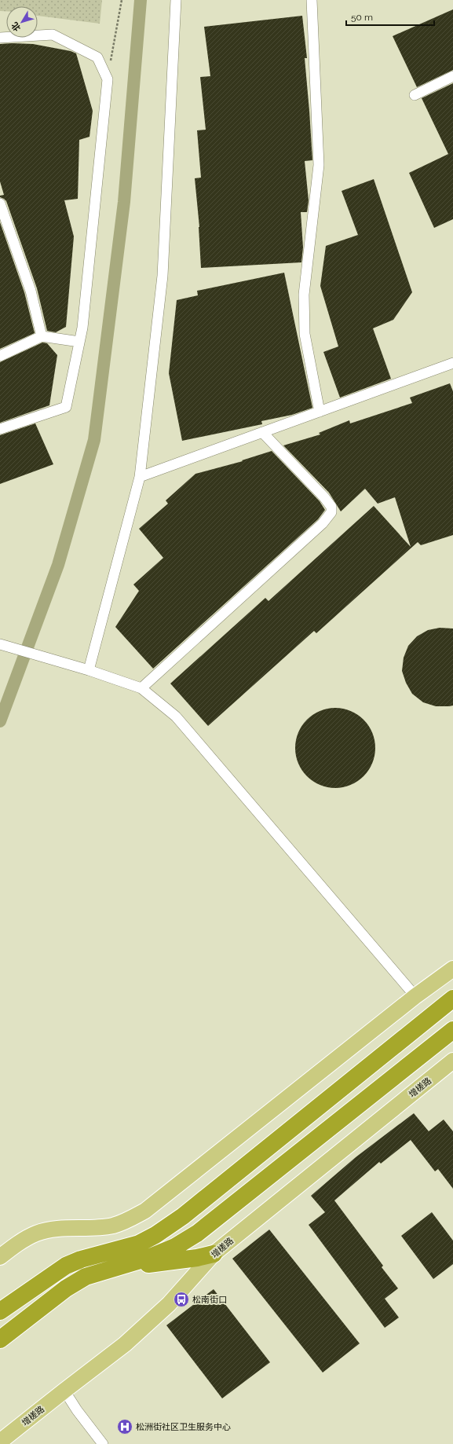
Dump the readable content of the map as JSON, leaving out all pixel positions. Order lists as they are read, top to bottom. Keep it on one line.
{"streets":{"main road":["增槎路"]},"places":{"bus stop":["松南街口"],"hospital":["松洲街社区卫生服务中心"]},"scale_bar":"50 m","north":"bottom left"}
